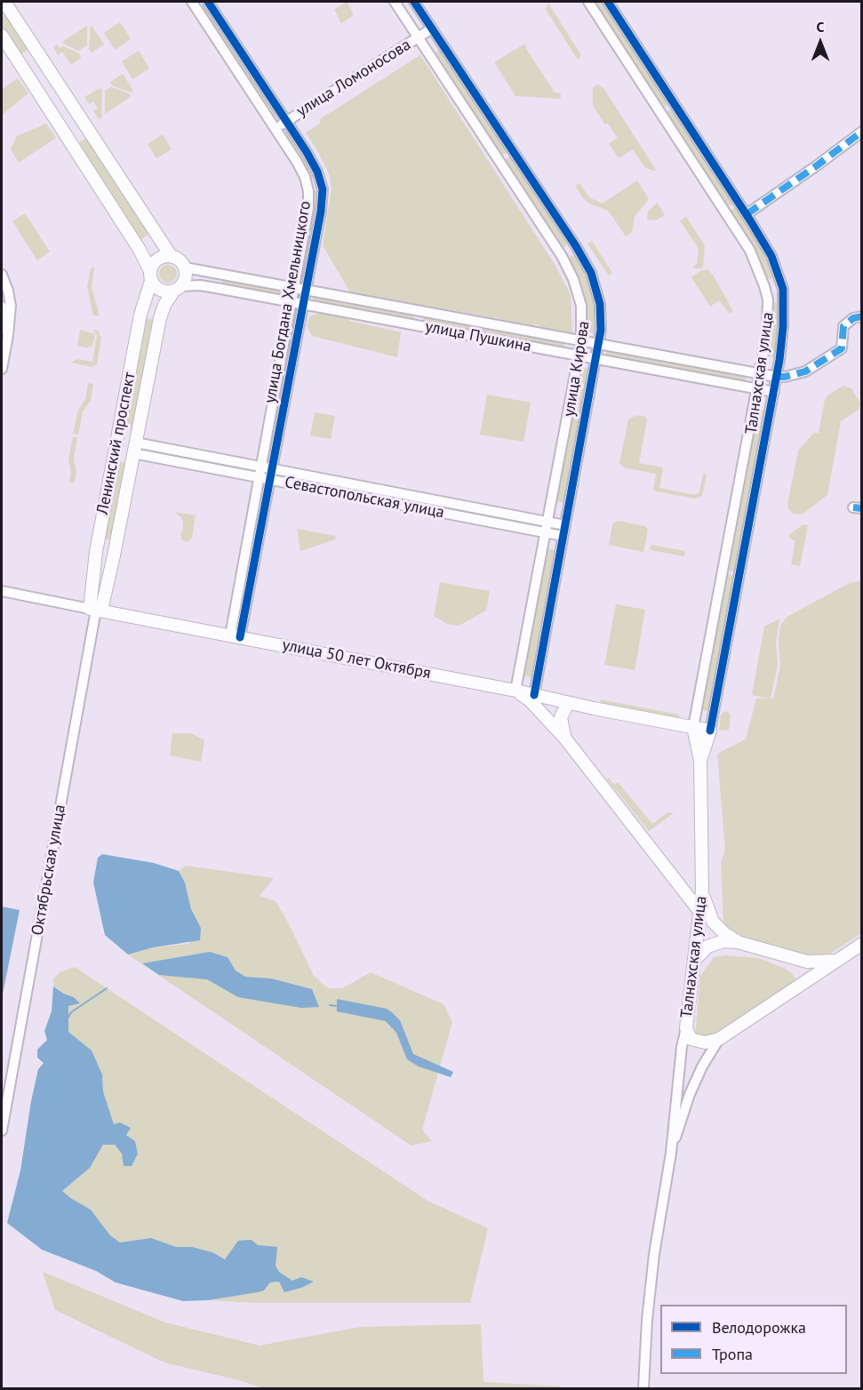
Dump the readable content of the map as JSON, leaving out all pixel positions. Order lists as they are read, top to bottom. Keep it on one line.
{"streets":{"main road":["Талнахская улица","Ленинский проспект","улица 50 лет Октября"],"street":["улица Ломоносова","улица Богдана Хмельницкого","улица Пушкина","улица Кирова","Севастопольская улица","Октябрьская улица"]},"crossings":[["улица Ломоносова","улица Богдана Хмельницкого"],["улица Ломоносова","улица Кирова"],["улица Богдана Хмельницкого","улица Пушкина"],["улица Богдана Хмельницкого","Севастопольская улица"],["улица Богдана Хмельницкого","улица 50 лет Октября"],["улица Пушкина","улица Кирова"],["улица Пушкина","Талнахская улица"],["улица Пушкина","Ленинский проспект"],["улица Кирова","Севастопольская улица"],["улица Кирова","улица 50 лет Октября"],["Талнахская улица","улица 50 лет Октября"],["Ленинский проспект","Севастопольская улица"],["Ленинский проспект","улица 50 лет Октября"],["Ленинский проспект","Октябрьская улица"],["улица 50 лет Октября","Октябрьская улица"]],"legend":["Велодорожка","Тропа"],"north":"top"}
